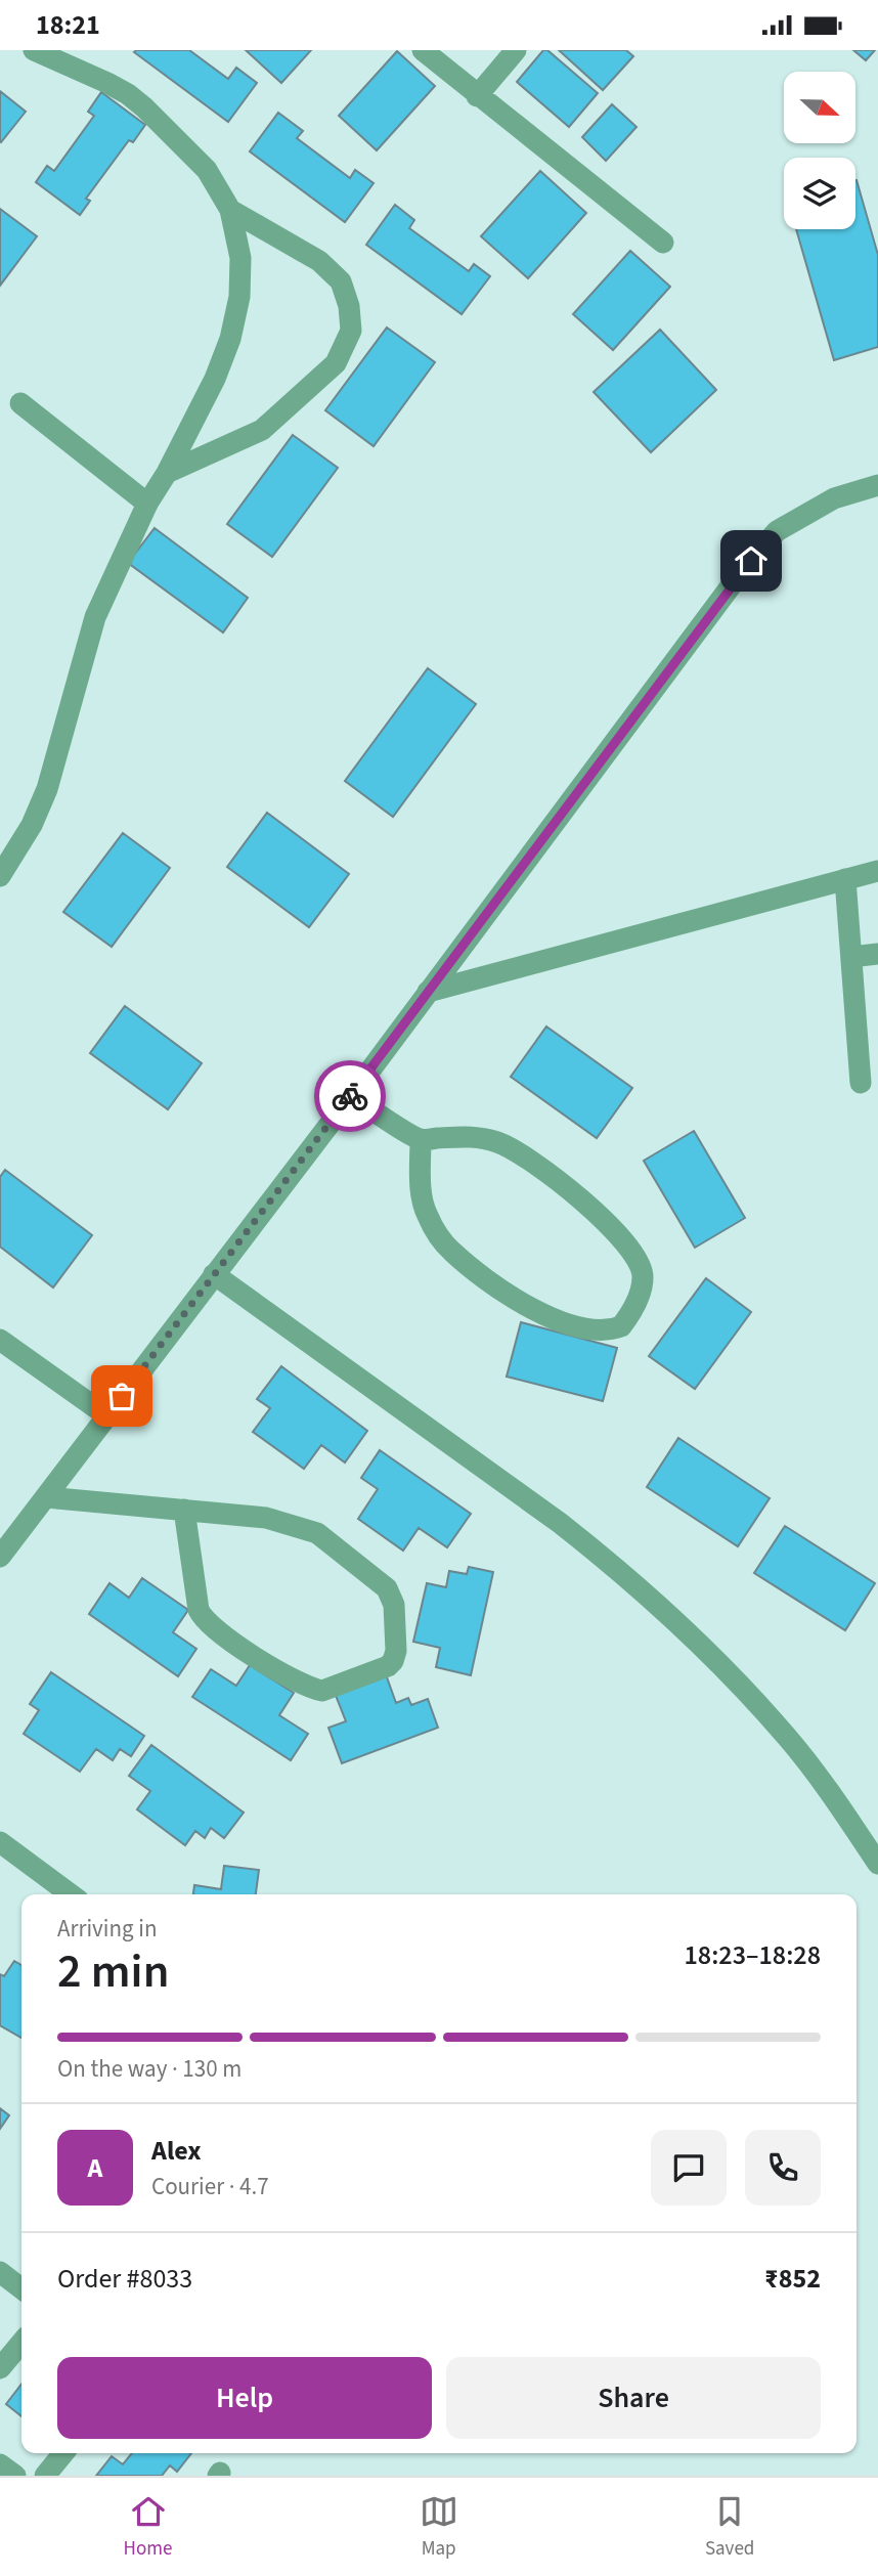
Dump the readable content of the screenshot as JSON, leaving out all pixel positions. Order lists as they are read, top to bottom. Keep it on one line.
{"north":"right","page":{"status":"18:21","heading":["2 min","Arriving in","18:23–18:28"],"panel":["Alex","Courier · 4.7","Order #8033","₹852"],"bar":"On the way · 130 m","round":"A","buttons":["Help","Share"],"tabs":["Home","Map","Saved"]}}
